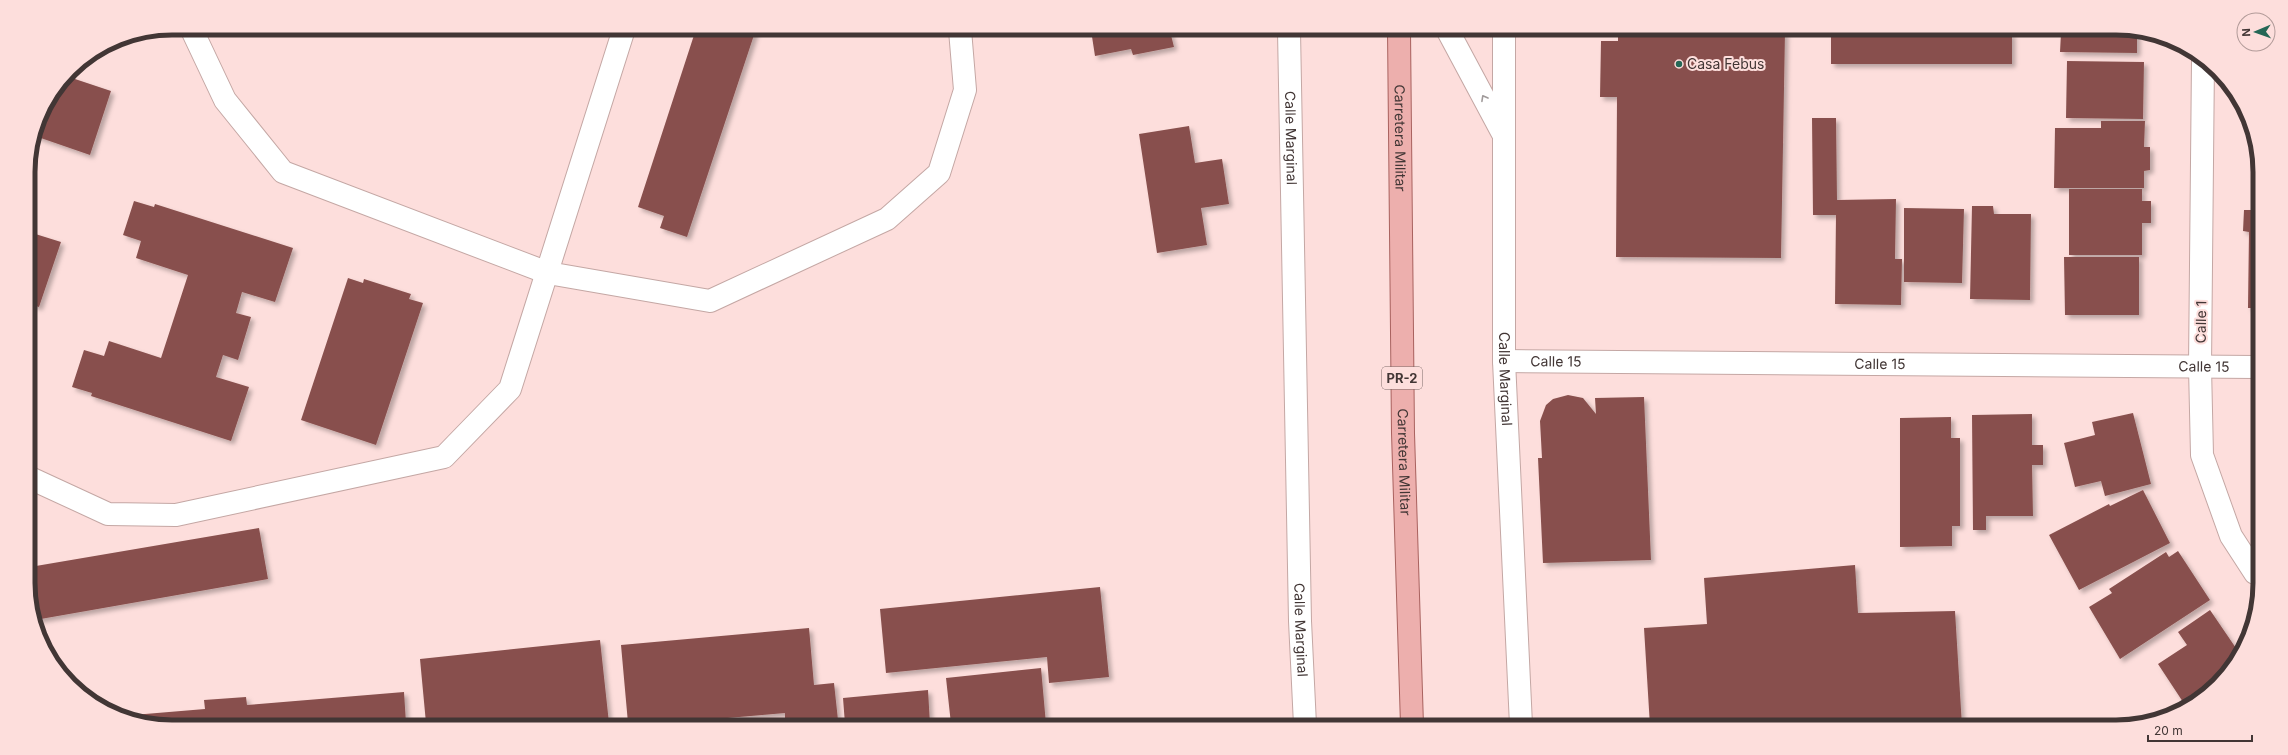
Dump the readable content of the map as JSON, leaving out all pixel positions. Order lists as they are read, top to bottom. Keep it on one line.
{"streets":{"main road":["Carretera Militar","PR-2"],"street":["Calle Marginal","Calle 1","Calle 15"]},"crossings":[["Calle Marginal","Calle 15"],["Calle 1","Calle 15"]],"places":["Casa Febus"],"scale_bar":"20 m","north":"left"}
